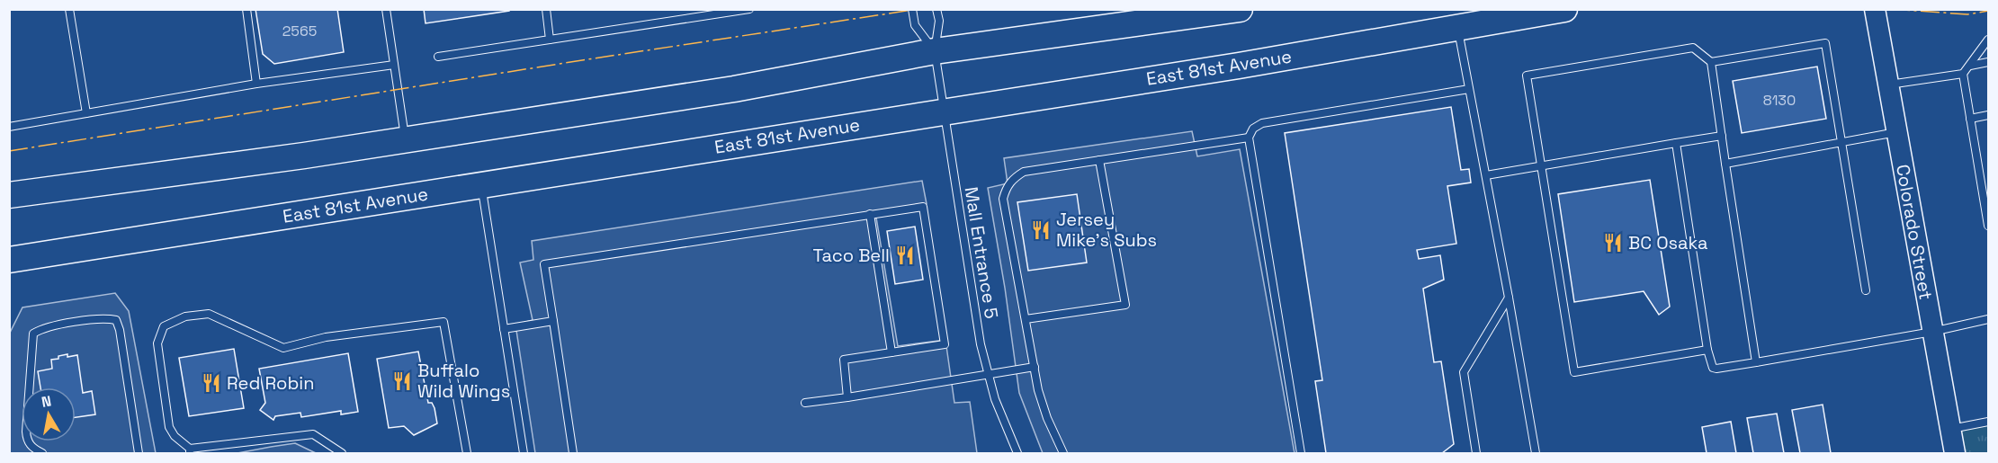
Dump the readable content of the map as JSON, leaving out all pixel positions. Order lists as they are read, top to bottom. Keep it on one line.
{"streets":{"highway":["East 81st Avenue"],"street":["Colorado Street"],"lane":["Mall Entrance 5"]},"crossings":[["East 81st Avenue","Mall Entrance 5"]],"places":{"restaurant":["Jersey Mike's Subs","BC Osaka","Taco Bell","Buffalo Wild Wings","Red Robin"]},"house_numbers":["2565","8130"],"north":"top"}
